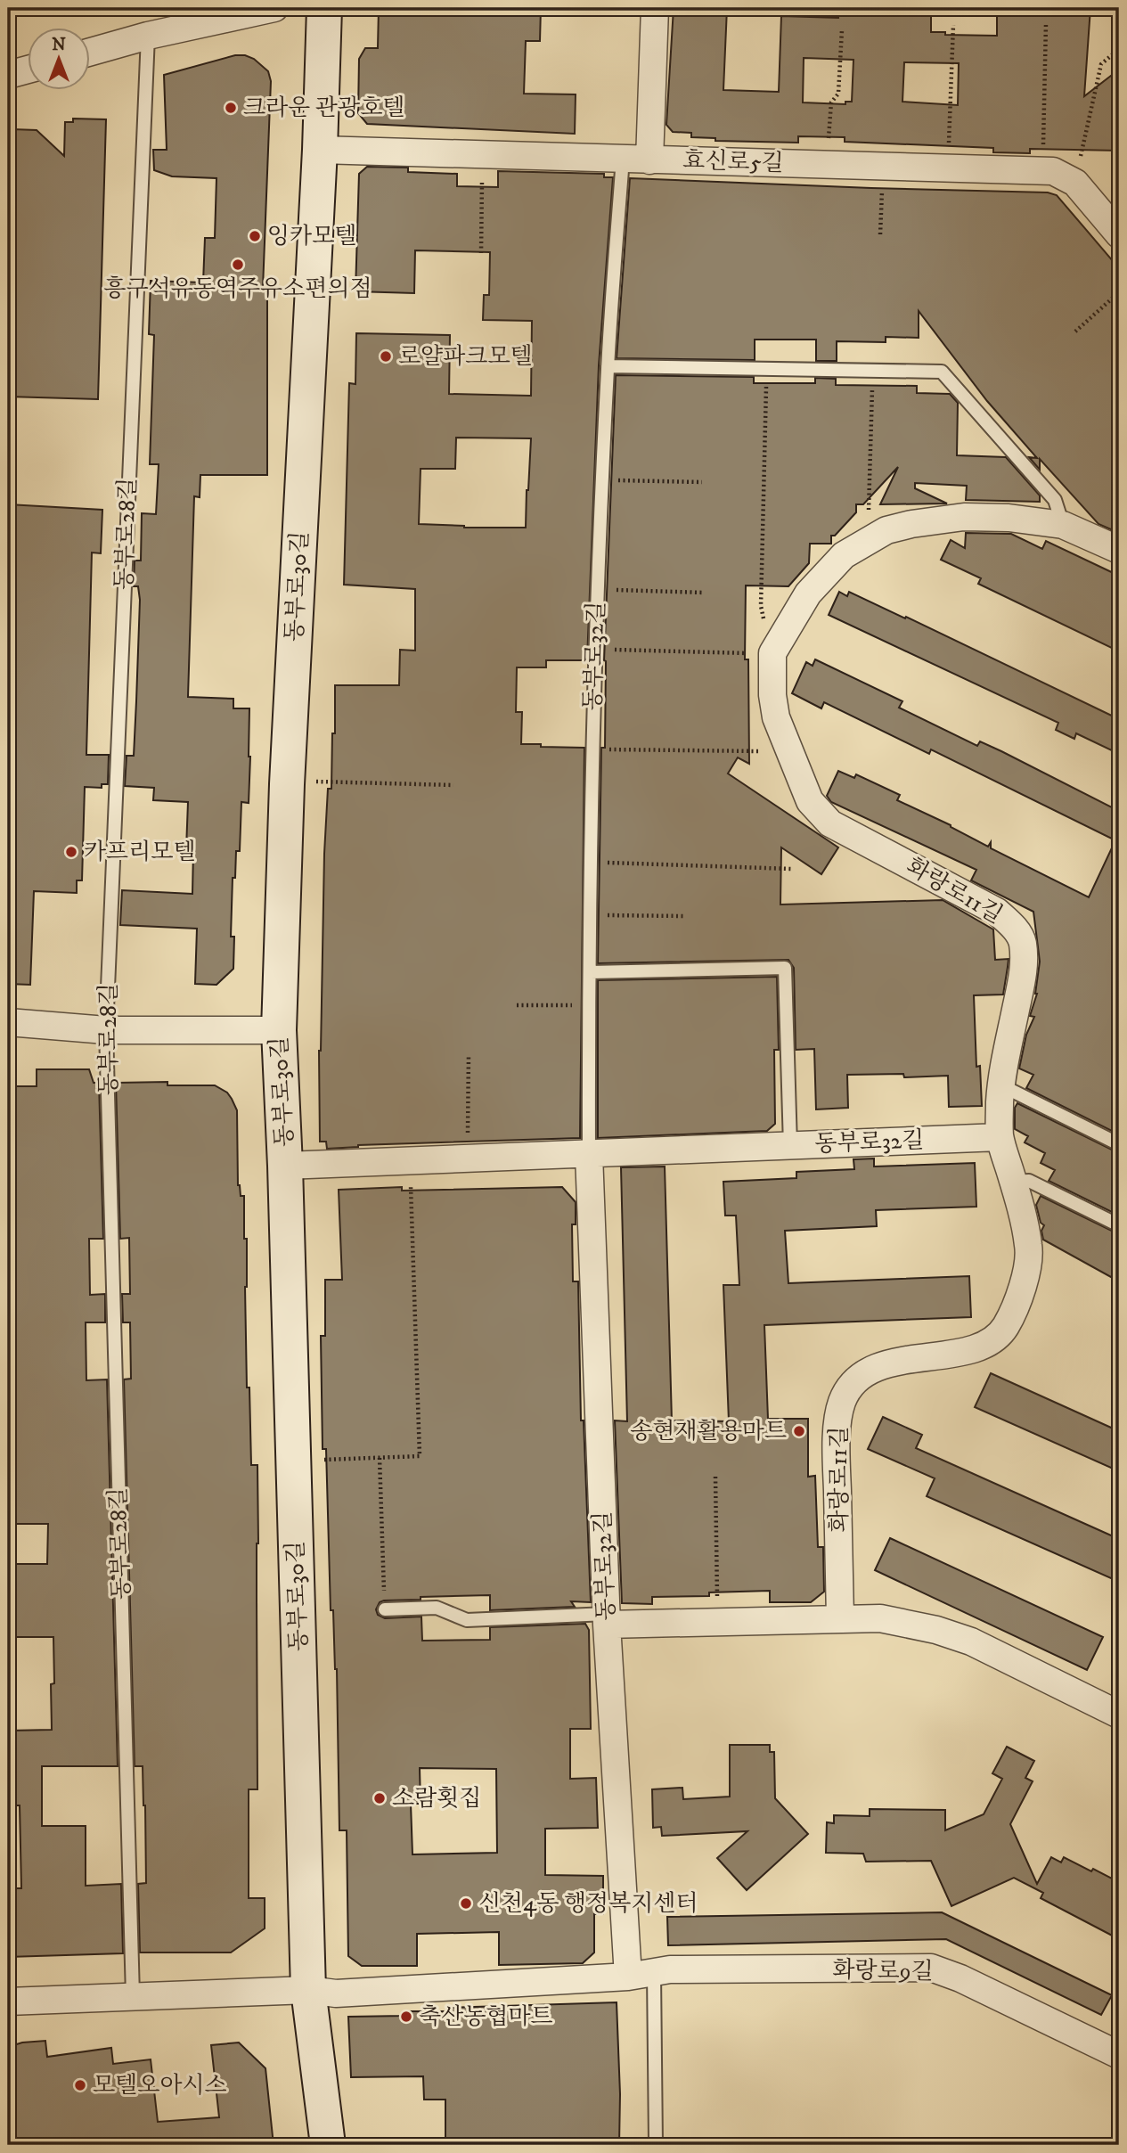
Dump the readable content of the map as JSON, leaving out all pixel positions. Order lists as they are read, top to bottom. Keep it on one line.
{"streets":{"main road":["동부로30길"],"street":["효신로5길","동부로32길","화랑로11길","화랑로9길"],"lane":["동부로28길"]},"crossings":[["효신로5길","동부로30길"],["효신로5길","동부로32길"],["동부로30길","동부로32길"],["동부로32길","화랑로11길"],["동부로32길","화랑로9길"]],"places":["크라운 관광호텔","잉카모텔","흥구석유동역주유소편의점","로얄파크모텔","카프리모텔","송현재활용마트","소람횟집","신천4동 행정복지센터","축산농협마트","모텔오아시스"],"north":"top"}
